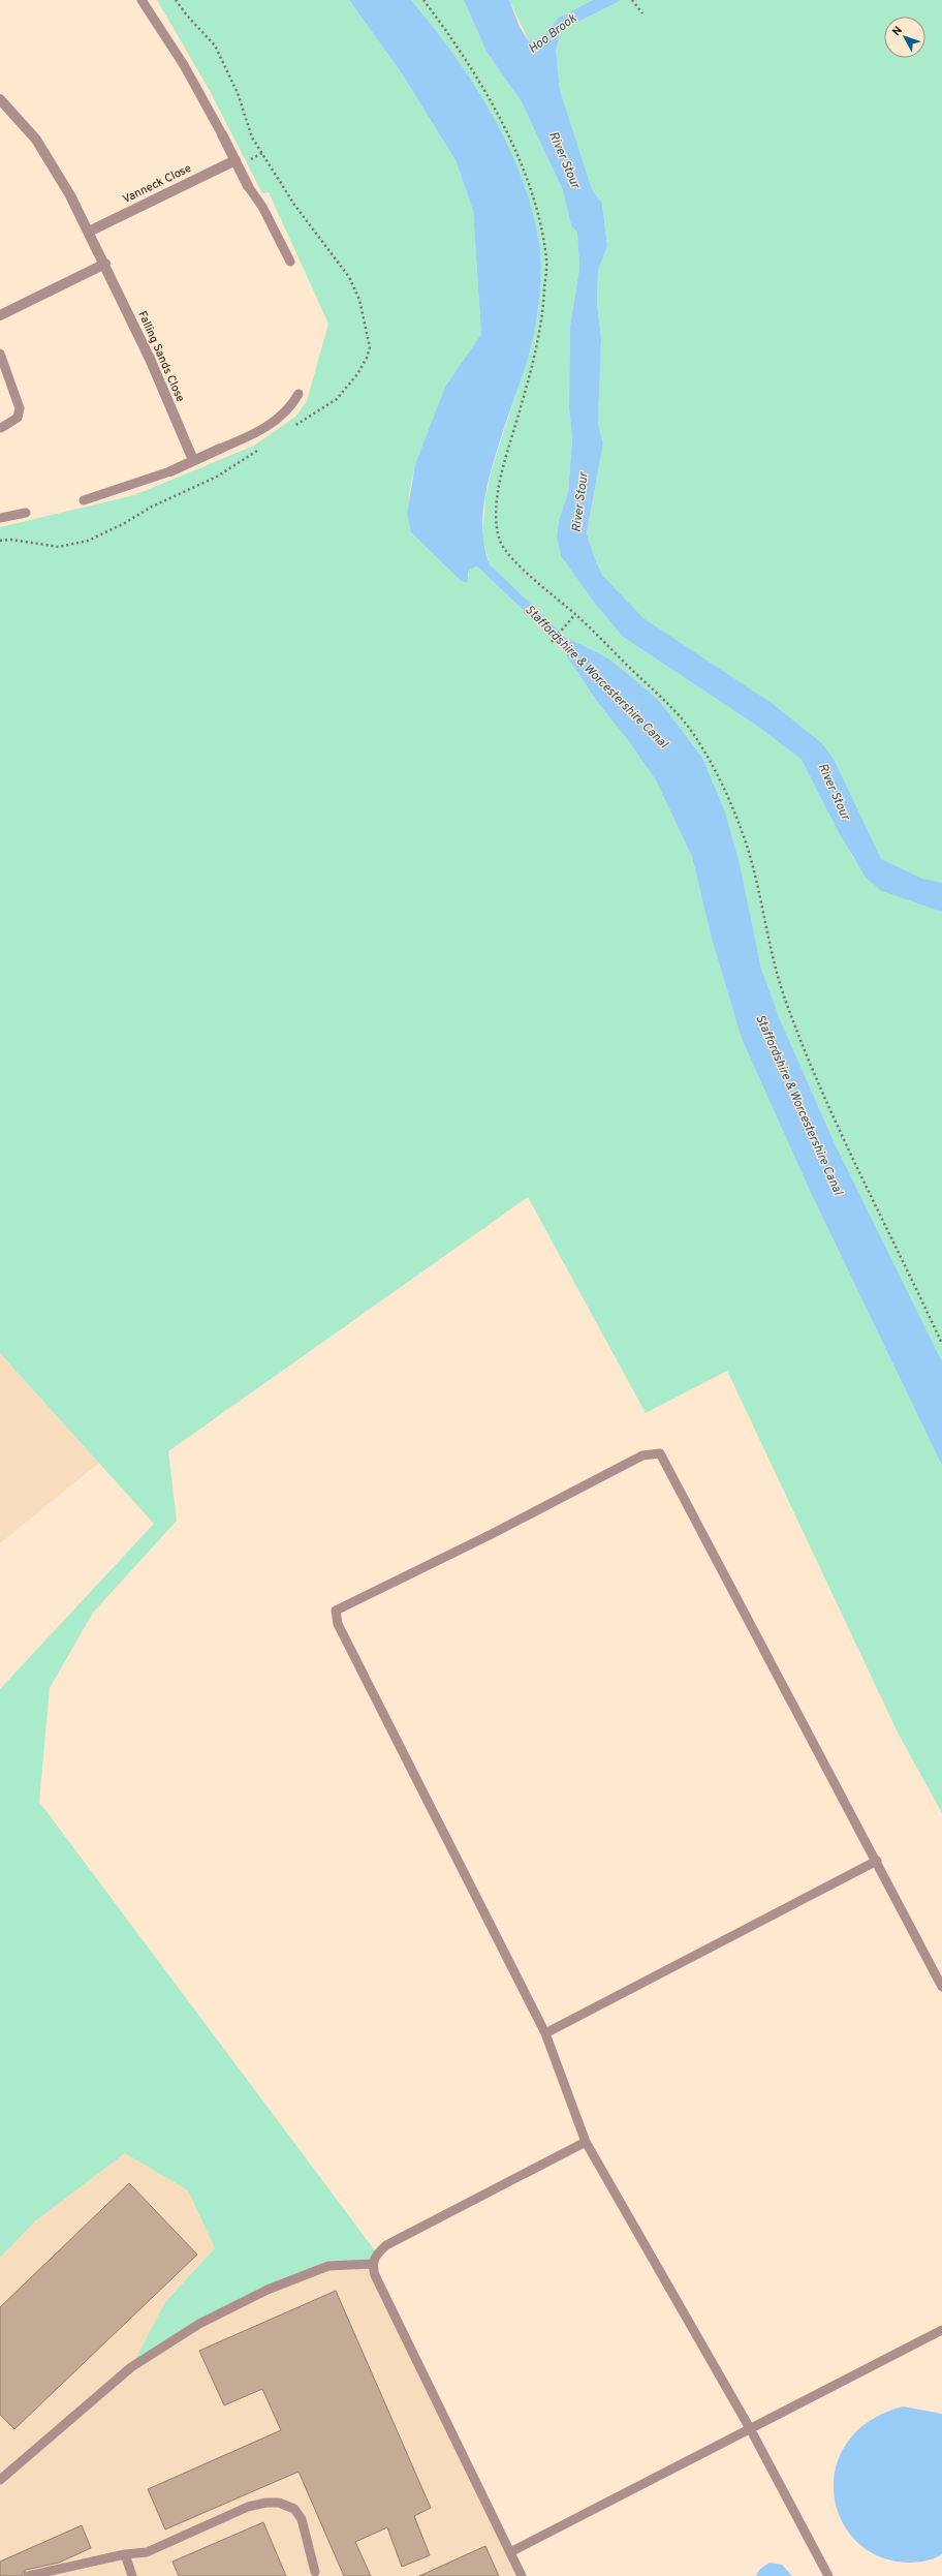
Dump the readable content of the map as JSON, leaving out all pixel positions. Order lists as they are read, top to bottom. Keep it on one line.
{"streets":{"street":["Vanneck Close","Falling Sands Close"]},"crossings":[["Vanneck Close","Falling Sands Close"]],"water":["Hoo Brook","River Stour","Staffordshire & Worcestershire Canal"],"north":"top left"}
